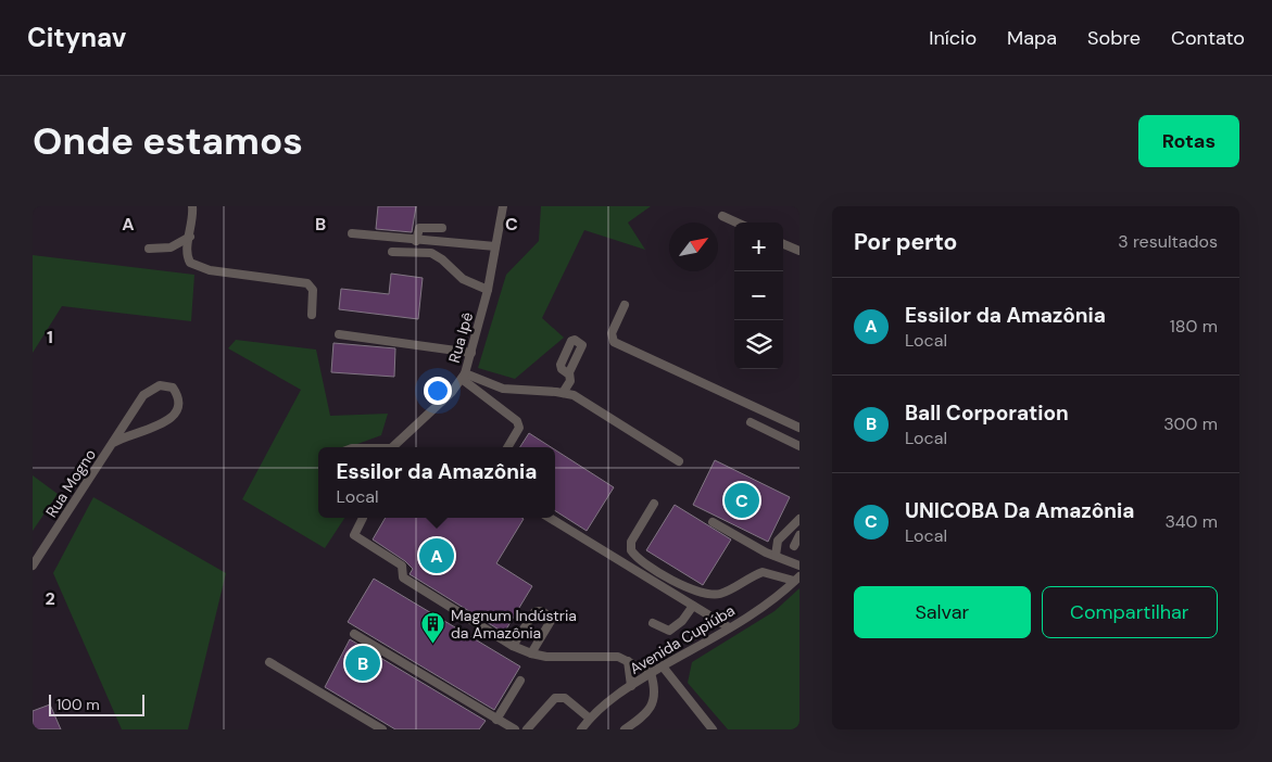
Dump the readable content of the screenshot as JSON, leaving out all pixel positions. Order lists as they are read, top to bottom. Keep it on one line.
{"streets":{"street":["Rua Ipê","Rua Mogno","Avenida Cupiúba"]},"places":{"building":["Magnum Indústria da Amazônia"]},"scale_bar":"100 m","north":"top right","page":{"header":"Citynav","nav":["Início","Mapa","Sobre","Contato"],"buttons":["Rotas",["Salvar","Compartilhar"]],"title":"Onde estamos","heading":["Por perto","3 resultados"],"map_buttons":["+","−"],"list":[{"mark":"A","name":"Essilor da Amazônia","note":"Local","value":"180 m"},{"mark":"B","name":"Ball Corporation","note":"Local","value":"300 m"},{"mark":"C","name":"UNICOBA Da Amazônia","note":"Local","value":"340 m"}],"popup":["Essilor da Amazônia","Local"],"pins":["C","A","B"],"scale":"100 m"},"grid":{"columns":["A","B","C"],"rows":["1","2"]}}
